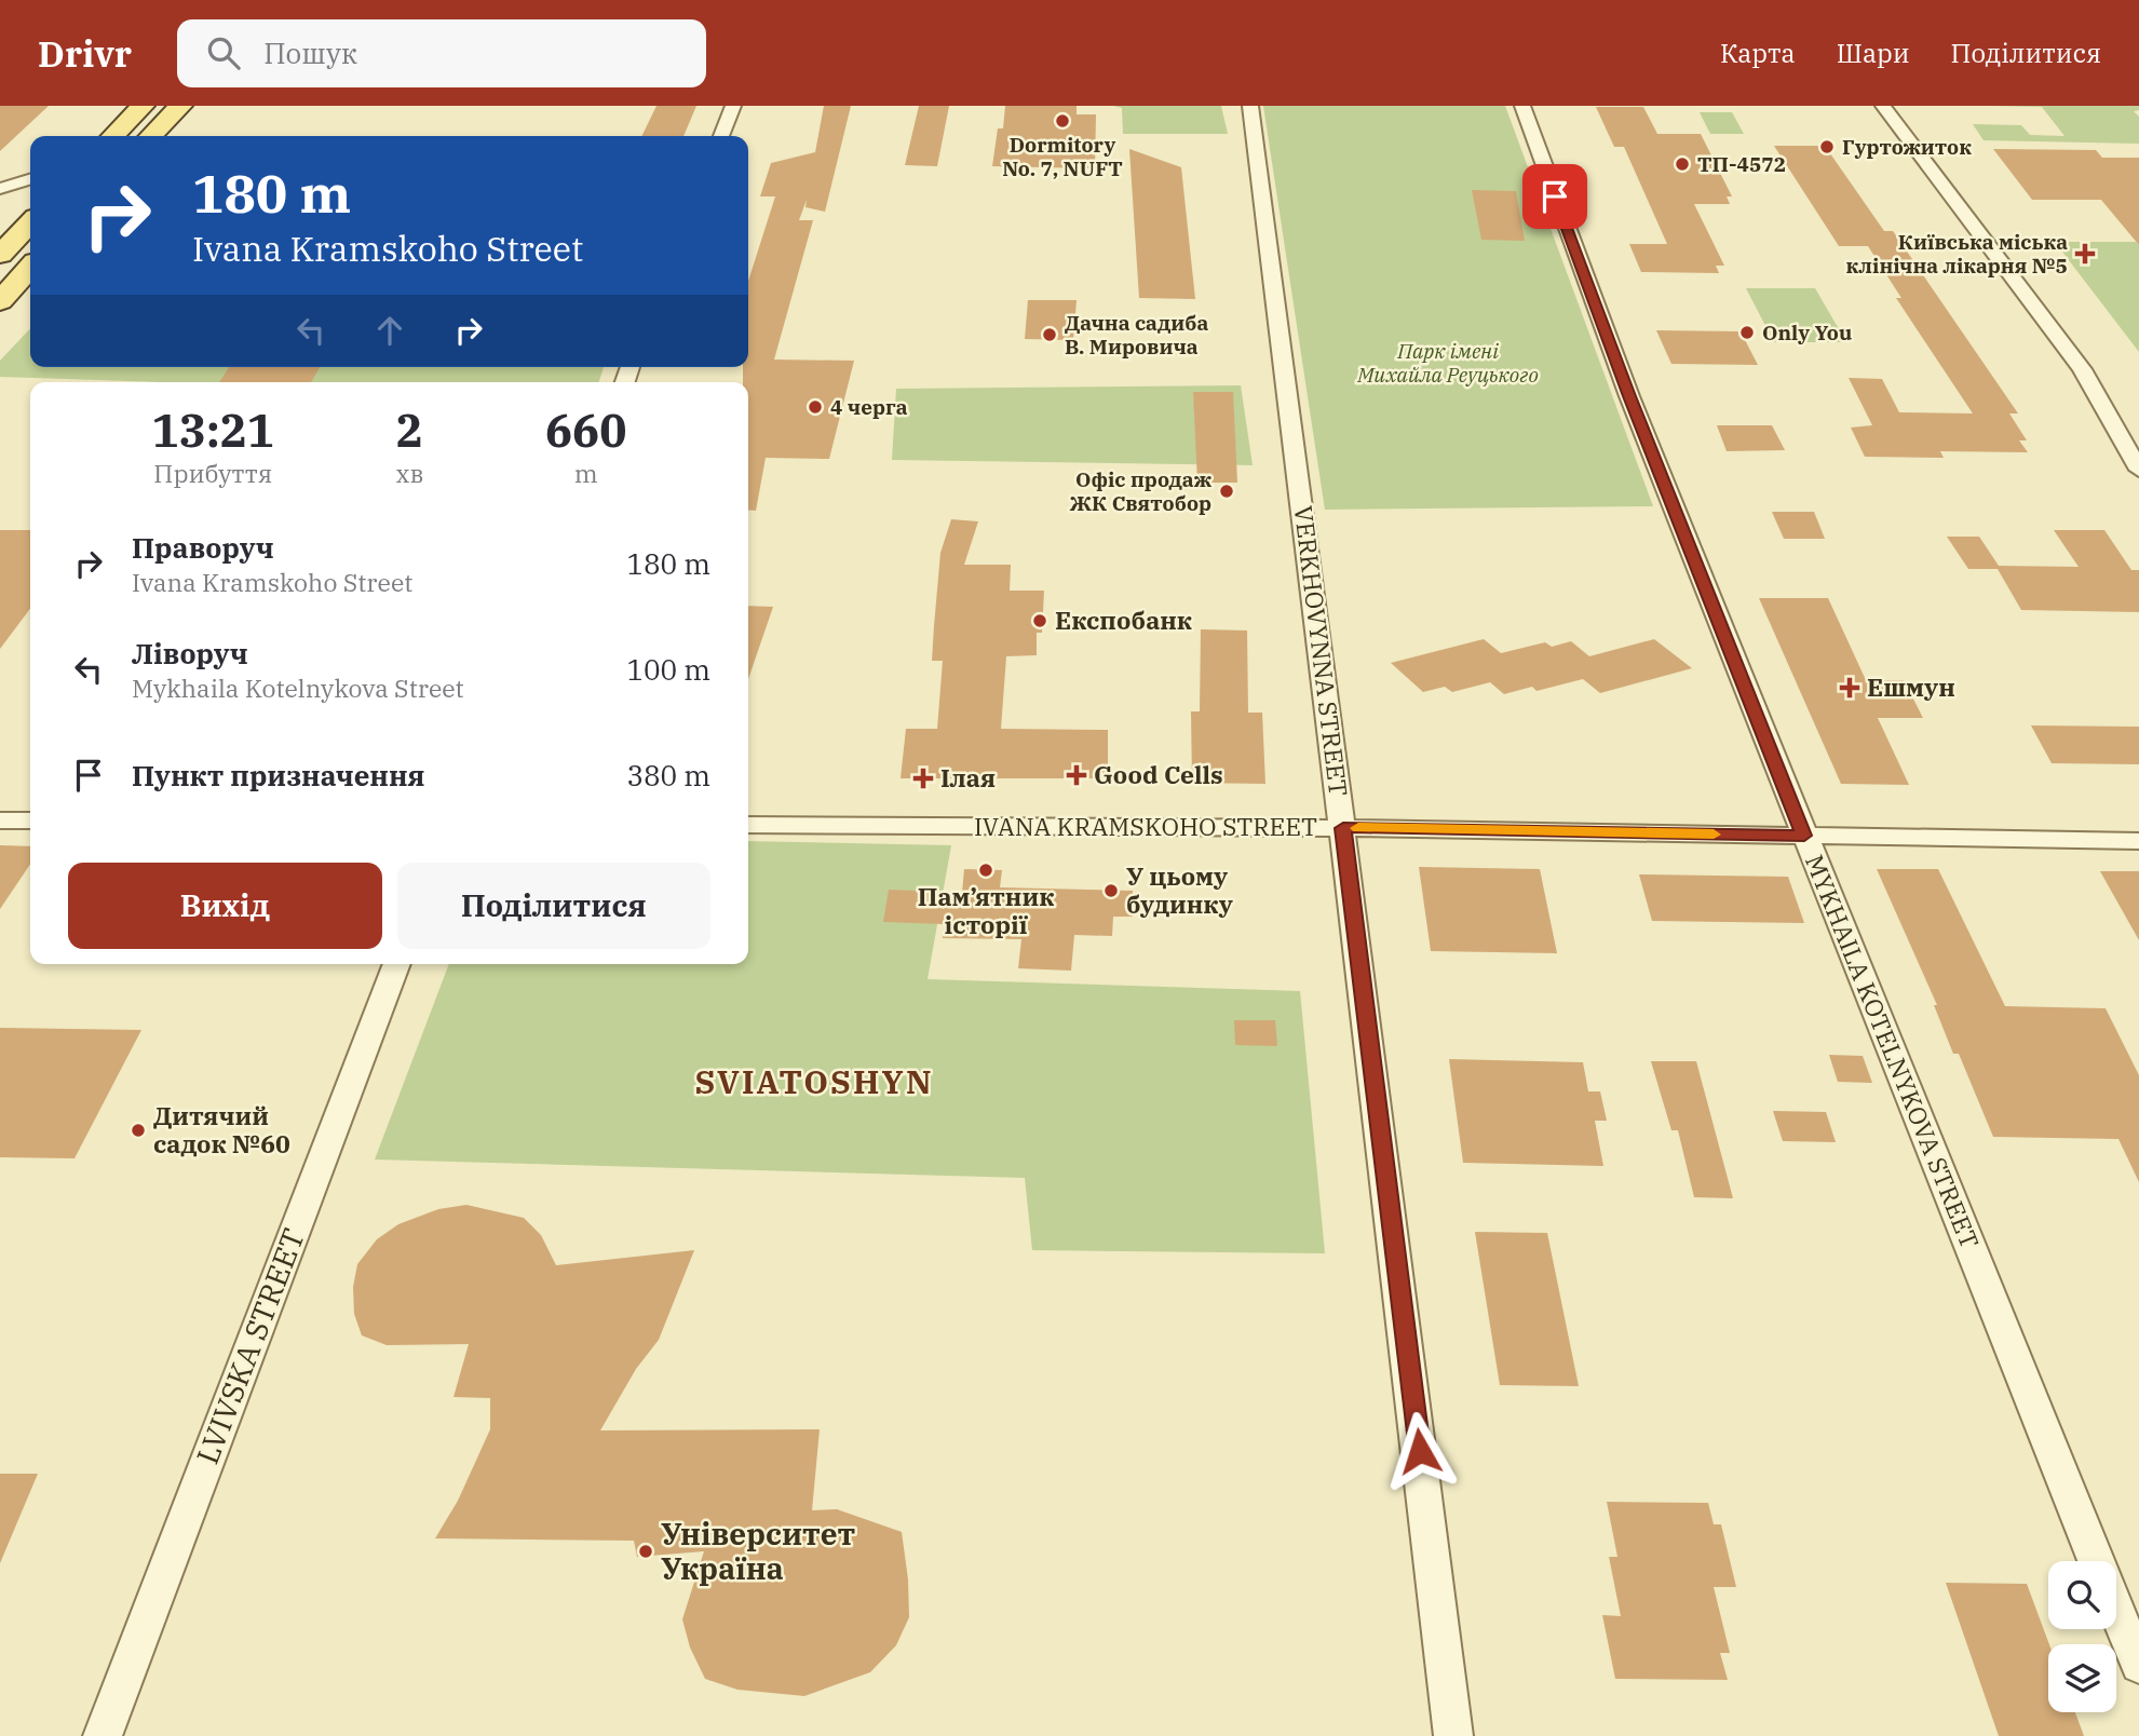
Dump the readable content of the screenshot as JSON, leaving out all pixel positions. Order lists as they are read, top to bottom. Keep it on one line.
{"streets":{"street":["VERKHOVYNNA STREET","IVANA KRAMSKOHO STREET","MYKHAILA KOTELNYKOVA STREET","LVIVSKA STREET"]},"crossings":[["VERKHOVYNNA STREET","IVANA KRAMSKOHO STREET"],["IVANA KRAMSKOHO STREET","MYKHAILA KOTELNYKOVA STREET"]],"districts":["SVIATOSHYN"],"parks":["Парк імені Михайла Реуцького"],"places":{"other":["Dormitory No. 7, NUFT","Гуртожиток","ТП-4572","Only You","Дачна садиба В. Мировича","4 черга","Офіс продаж ЖК Святобор","Експобанк","Пам’ятник історії","У цьому будинку","Дитячий садок №60","Університет Україна"],"health":["Київська міська клінічна лікарня №5","Ешмун","Good Cells","Ілая"]},"page":{"header":"Drivr","search":"Пошук","nav":["Карта","Шари","Поділитися"],"turn":["180 m","Ivana Kramskoho Street"],"eta":["13:21","Прибуття","2","хв","660","m"],"list":[{"name":"Праворуч","note":"Ivana Kramskoho Street","value":"180 m"},{"name":"Ліворуч","note":"Mykhaila Kotelnykova Street","value":"100 m"},{"name":"Пункт призначення","value":"380 m"}],"buttons":["Вихід","Поділитися"]}}
